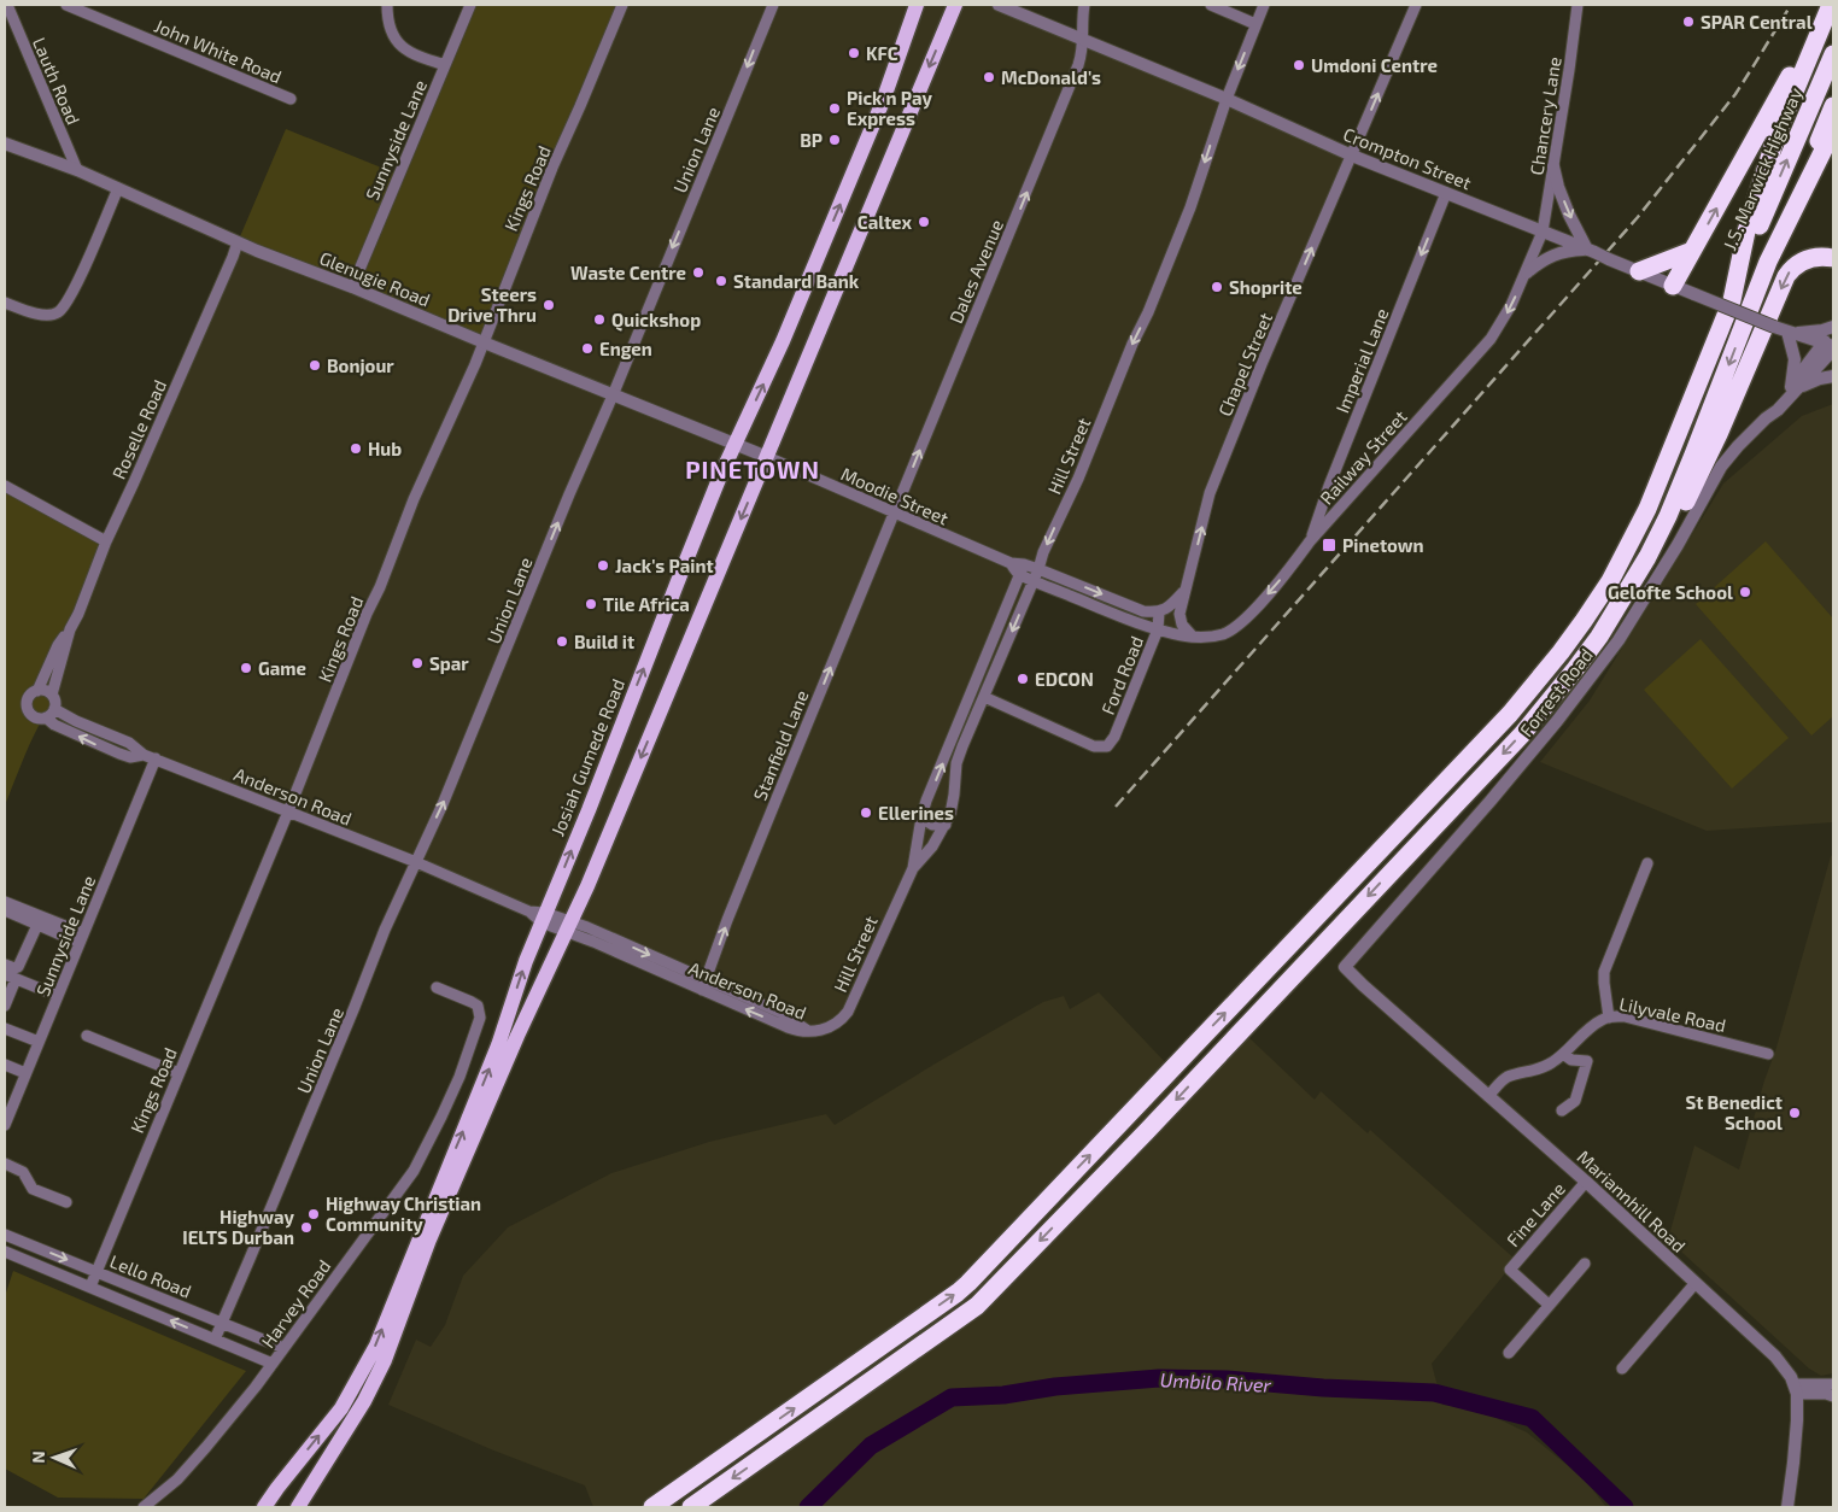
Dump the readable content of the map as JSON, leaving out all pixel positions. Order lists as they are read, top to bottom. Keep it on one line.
{"streets":{"highway":["J.S. Marwick Highway"],"main road":["Josiah Gumede Road"],"street":["John White Road","Lauth Road","Chancery Lane","Sunnyside Lane","Union Lane","Crompton Street","Kings Road","Dales Avenue","Glenugie Road","Imperial Lane","Chapel Street","Roselle Road","Hill Street","Railway Street","Moodie Street","Ford Road","Forrest Road","Stanfield Lane","Anderson Road","Lilyvale Road","Mariannhill Road","Fine Lane","Lello Road","Harvey Road"]},"crossings":[["Lauth Road","Glenugie Road"],["Chancery Lane","Crompton Street"],["Chancery Lane","Railway Street"],["Sunnyside Lane","Glenugie Road"],["Sunnyside Lane","Anderson Road"],["Union Lane","Glenugie Road"],["Union Lane","Anderson Road"],["Union Lane","Lello Road"],["Crompton Street","Dales Avenue"],["Crompton Street","Imperial Lane"],["Crompton Street","Chapel Street"],["Crompton Street","Hill Street"],["Crompton Street","Railway Street"],["Crompton Street","Forrest Road"],["Kings Road","Glenugie Road"],["Kings Road","Anderson Road"],["Kings Road","Lello Road"],["Dales Avenue","Moodie Street"],["Dales Avenue","Stanfield Lane"],["Glenugie Road","Roselle Road"],["Glenugie Road","Moodie Street"],["Glenugie Road","Josiah Gumede Road"],["Imperial Lane","Railway Street"],["Chapel Street","Railway Street"],["Roselle Road","Anderson Road"],["Hill Street","Moodie Street"],["Hill Street","Ford Road"],["Hill Street","Anderson Road"],["Railway Street","Moodie Street"],["Railway Street","Ford Road"],["Moodie Street","Ford Road"],["Moodie Street","Stanfield Lane"],["Forrest Road","Mariannhill Road"],["Stanfield Lane","Anderson Road"],["Josiah Gumede Road","Anderson Road"],["Lilyvale Road","Mariannhill Road"],["Mariannhill Road","Fine Lane"],["Lello Road","Harvey Road"]],"one_way":["Dales Avenue","Imperial Lane","Chapel Street","Railway Street","Stanfield Lane"],"districts":["PINETOWN"],"water":["Umbilo River"],"places":{"other":["SPAR Central","KFC","Umdoni Centre","McDonald's","Pick n Pay Express","BP","Caltex","Waste Centre","Standard Bank","Shoprite","Steers Drive Thru","Quickshop","Engen","Bonjour","Hub","Jack's Paint","Gelofte School","Tile Africa","Build it","Spar","Game","EDCON","Ellerines","St Benedict School","Highway Christian Community","Highway IELTS Durban"],"transit":["Pinetown"]},"north":"left"}
